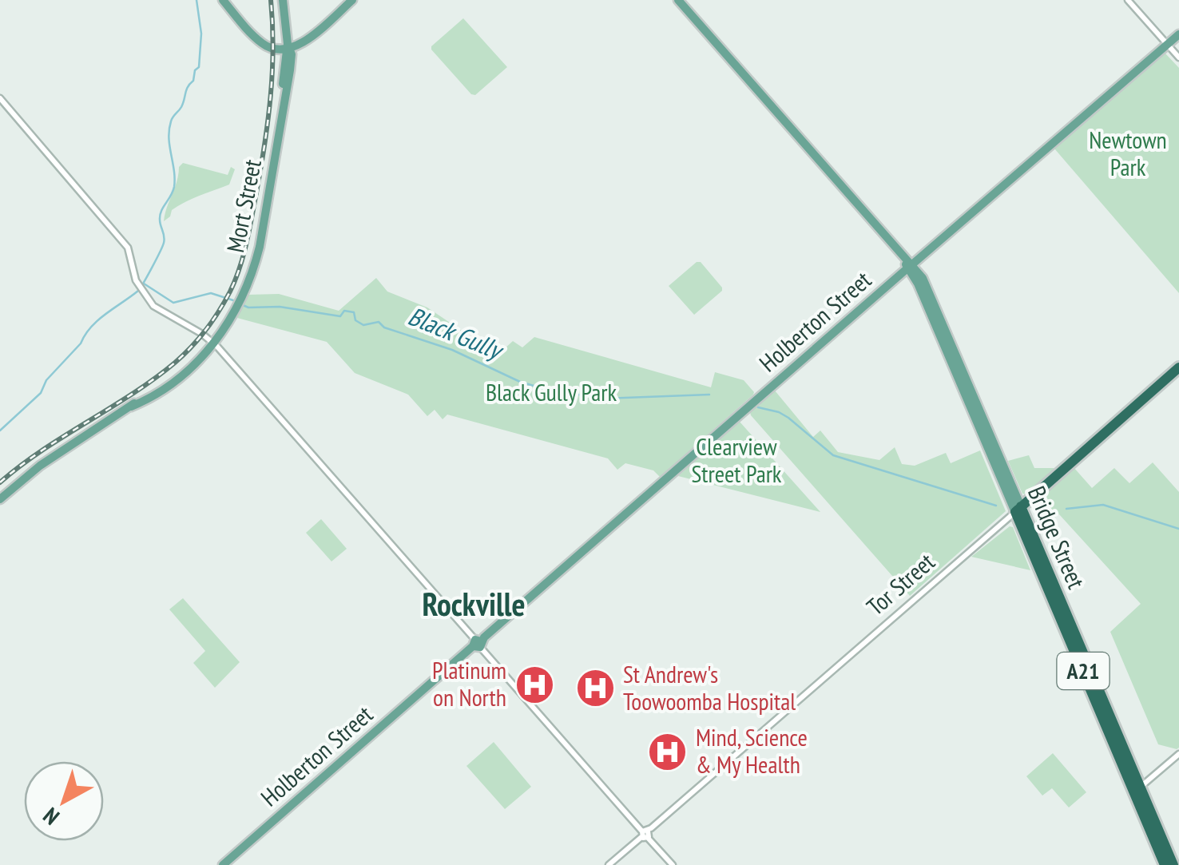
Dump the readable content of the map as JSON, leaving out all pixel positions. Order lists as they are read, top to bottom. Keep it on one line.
{"streets":{"highway":["Bridge Street","Tor Street","A21"],"main road":["Mort Street","Holberton Street"]},"crossings":[["Holberton Street","Bridge Street"],["Bridge Street","Tor Street"]],"districts":["Rockville"],"water":["Black Gully"],"parks":["Newtown Park","Black Gully Park","Clearview Street Park"],"places":{"hospital":["Platinum on North","St Andrew's Toowoomba Hospital","Mind, Science & My Health"]},"north":"bottom left"}
